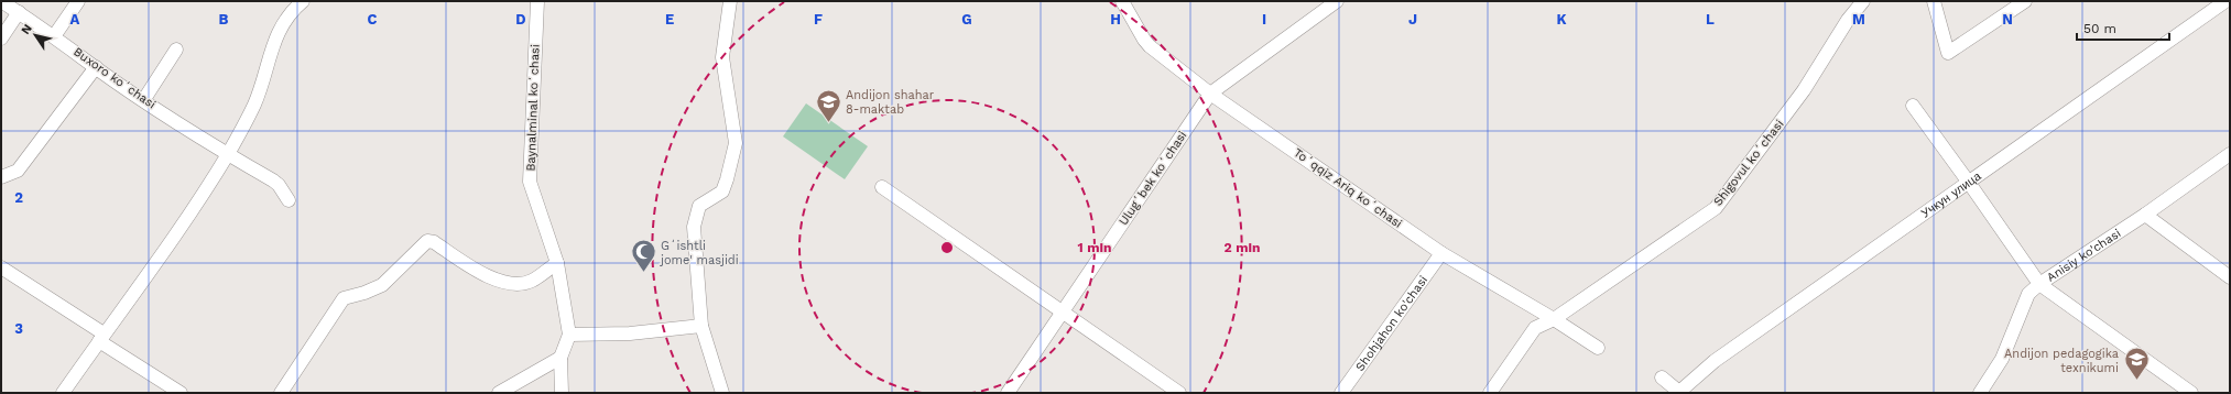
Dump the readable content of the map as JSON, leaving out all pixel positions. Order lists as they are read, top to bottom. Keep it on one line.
{"streets":{"street":["Buxoro koʻchasi","Baynalminal koʻchasi","Shigovul koʻchasi","Ulugʻbek koʻchasi","Toʻqqiz Ariq koʻchasi","Учкун улица","Anisiy ko'chasi","Shohjahon ko'chasi"]},"crossings":[["Shigovul koʻchasi","Toʻqqiz Ariq koʻchasi"],["Ulugʻbek koʻchasi","Toʻqqiz Ariq koʻchasi"],["Toʻqqiz Ariq koʻchasi","Shohjahon ko'chasi"]],"places":{"school or university":["Andijon shahar 8-maktab","Andijon pedagogika texnikumi"],"mosque":["Gʻishtli jome' masjidi"]},"scale_bar":"50 m","north":"top left","grid":{"columns":["A","B","C","D","E","F","G","H","I","J","K","L","M","N"],"rows":["2","3"]},"rings":["1 min","2 min"]}
